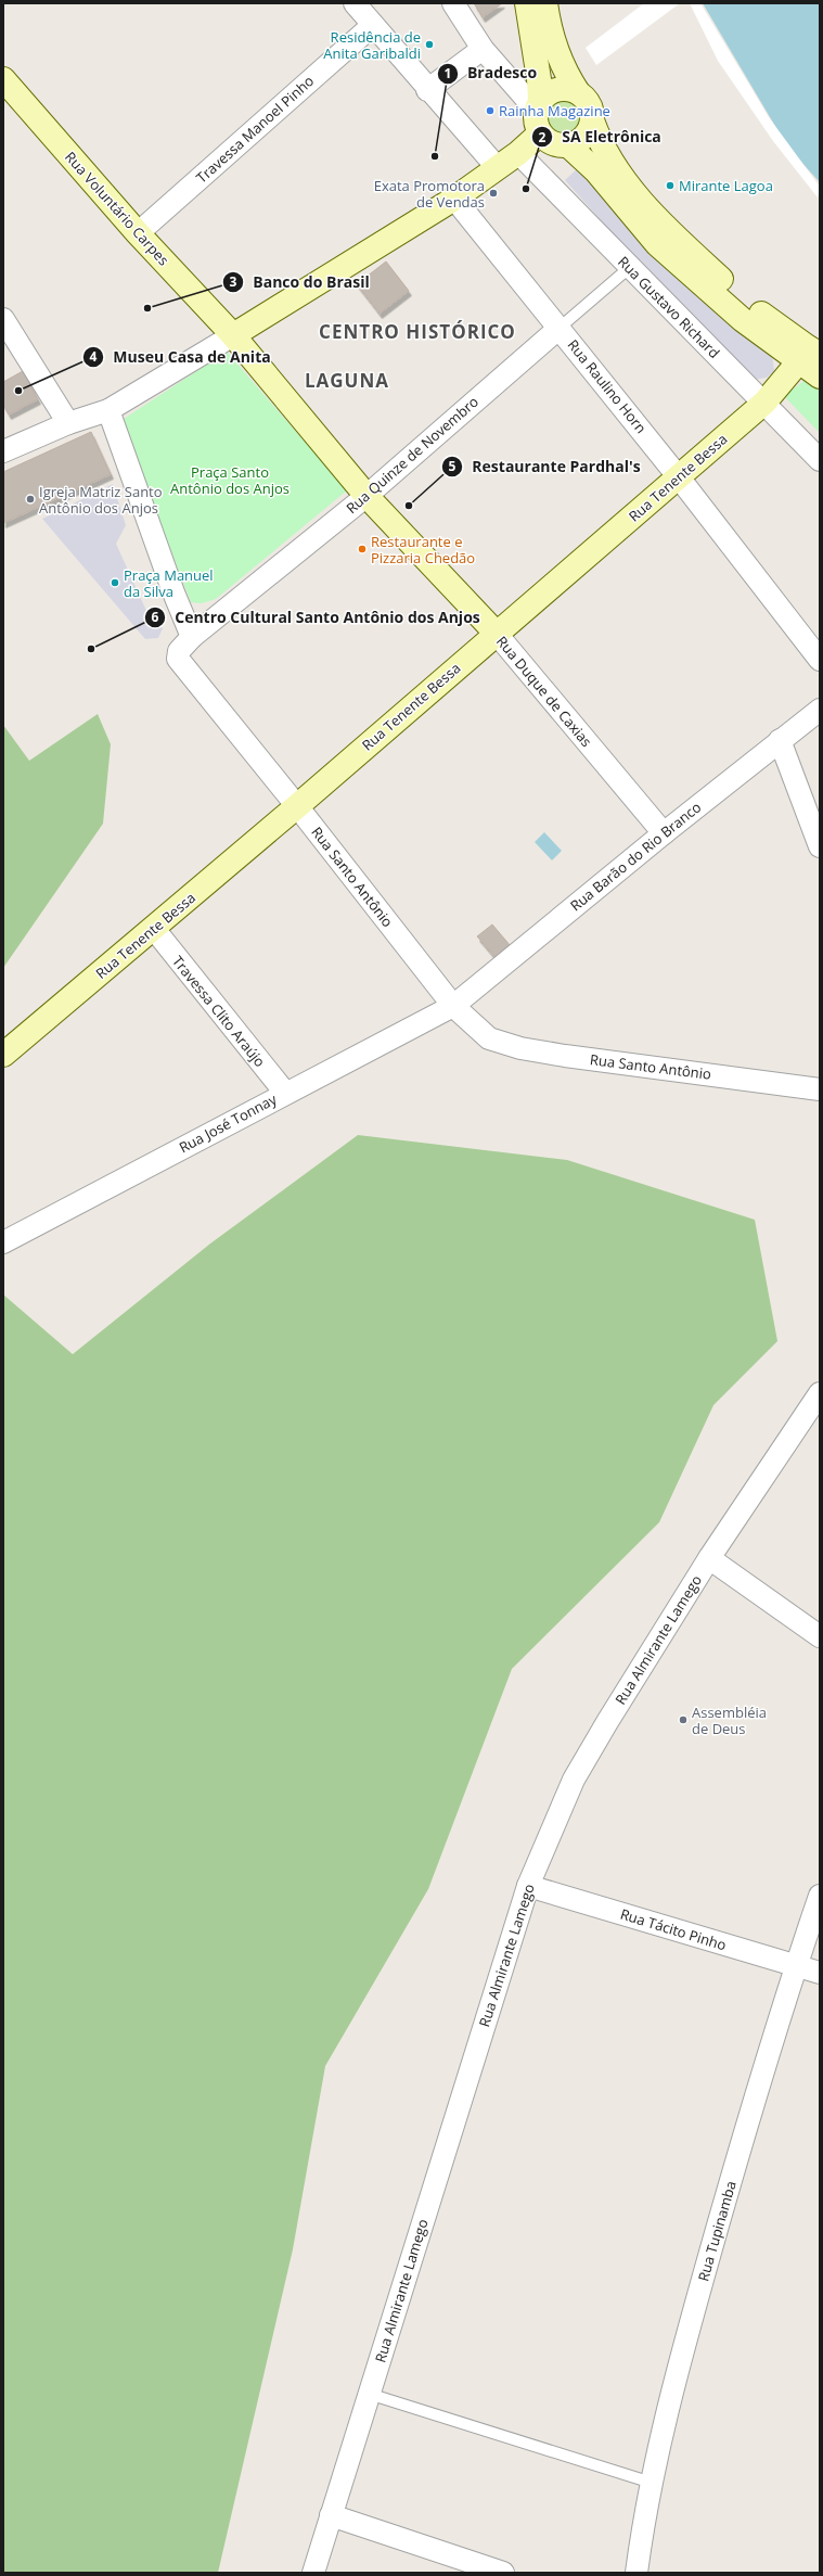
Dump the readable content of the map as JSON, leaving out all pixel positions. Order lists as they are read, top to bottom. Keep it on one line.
{"streets":{"street":["Travessa Manoel Pinho","Rua Voluntário Carpes","Rua Gustavo Richard","Rua Raulino Horn","Rua Quinze de Novembro","Rua Tenente Bessa","Rua Duque de Caxias","Rua Barão do Rio Branco","Rua Santo Antônio","Travessa Clito Araújo","Rua José Tonnay","Rua Almirante Lamego","Rua Tácito Pinho","Rua Tupinamba"]},"crossings":[["Travessa Manoel Pinho","Rua Voluntário Carpes"],["Rua Voluntário Carpes","Rua Duque de Caxias"],["Rua Gustavo Richard","Rua Quinze de Novembro"],["Rua Gustavo Richard","Rua Tenente Bessa"],["Rua Raulino Horn","Rua Quinze de Novembro"],["Rua Raulino Horn","Rua Tenente Bessa"],["Rua Quinze de Novembro","Rua Duque de Caxias"],["Rua Quinze de Novembro","Rua Santo Antônio"],["Rua Tenente Bessa","Rua Duque de Caxias"],["Rua Tenente Bessa","Rua Santo Antônio"],["Rua Tenente Bessa","Travessa Clito Araújo"],["Rua Duque de Caxias","Rua Barão do Rio Branco"],["Rua Barão do Rio Branco","Rua Santo Antônio"],["Rua Barão do Rio Branco","Rua José Tonnay"],["Rua Santo Antônio","Rua José Tonnay"],["Travessa Clito Araújo","Rua José Tonnay"],["Rua Almirante Lamego","Rua Tácito Pinho"],["Rua Tácito Pinho","Rua Tupinamba"]],"districts":["CENTRO HISTÓRICO","LAGUNA"],"parks":["Praça Santo Antônio dos Anjos"],"places":["Residência de Anita Garibaldi","Rainha Magazine","Bradesco","Mirante Lagoa","SA Eletrônica","Exata Promotora de Vendas","Banco do Brasil","Museu Casa de Anita","Igreja Matriz Santo Antônio dos Anjos","Restaurante Pardhal's","Restaurante e Pizzaria Chedão","Praça Manuel da Silva","Centro Cultural Santo Antônio dos Anjos","Assembléia de Deus"]}
